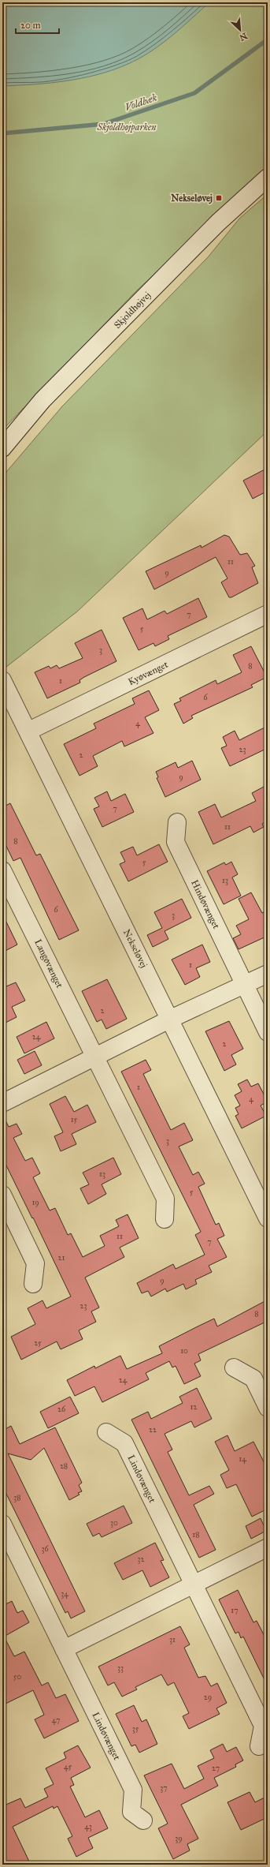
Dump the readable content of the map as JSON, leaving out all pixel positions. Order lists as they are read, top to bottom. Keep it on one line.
{"streets":{"street":["Skjoldhøjvej","Kyøvænget","Hindøvænget","Nekseløvej","Langøvænget","Lindøvænget"]},"crossings":[["Kyøvænget","Nekseløvej"]],"water":["Voldbæk"],"parks":["Skjoldhøjparken"],"places":{"transit":["Nekseløvej"]},"house_numbers":["11","9","7","5","3","8","1","6","4","23","2","9","7","11","8","5","13","6","3","1","2","24","2","1","4","15","3","13","5","19","11","7","21","9","23","8","25","10","24","12","26","22","14","28","38","30","18","36","32","34","17","31","33","50","29","47","35","45","27","37","43","39"],"scale_bar":"20 m","north":"bottom right"}
